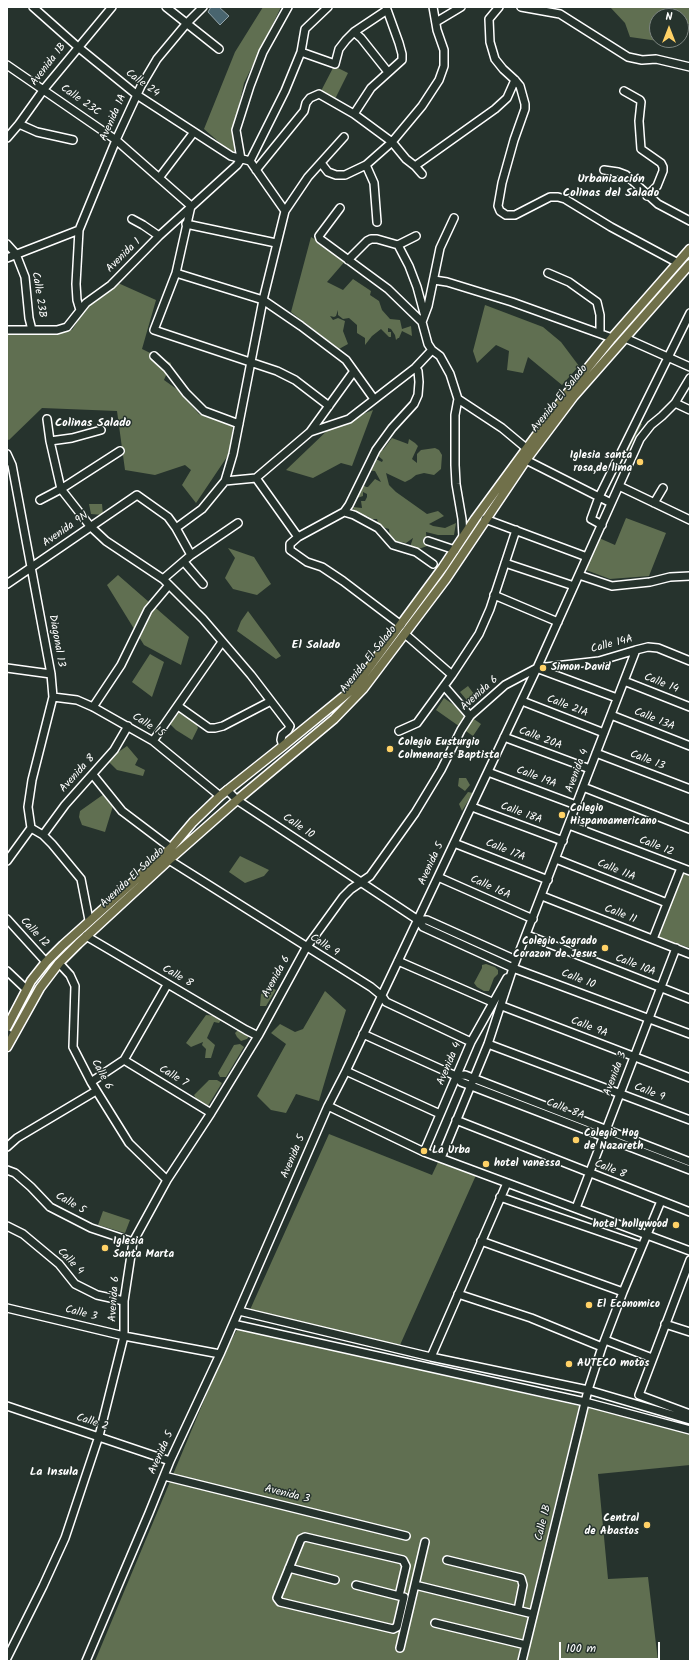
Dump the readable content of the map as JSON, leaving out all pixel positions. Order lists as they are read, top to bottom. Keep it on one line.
{"streets":{"main road":["Avenida El Salado"],"street":["Avenida 1B","Calle 24","Calle 23C","Avenida 1A","Avenida 1","Calle 23B","Avenida 9N","Diagonal 13","Calle 14A","Calle 14","Avenida 6","Calle 21A","Calle 13A","Calle 15","Calle 20A","Calle 13","Avenida 4","Avenida 8","Calle 19A","Calle 18A","Calle 10","Calle 12","Calle 17A","Avenida 5","Calle 11A","Calle 16A","Calle 11","Calle 9","Calle 10A","Calle 8","Calle 9A","Avenida 3","Calle 6","Calle 7","Calle 8A","Calle 5","Calle 4","Calle 3","Calle 2","Calle 1B"]},"crossings":[["Avenida 1B","Calle 24"],["Avenida 1B","Calle 23C"],["Calle 24","Avenida 1A"],["Calle 24","Avenida 1"],["Calle 23C","Avenida 1A"],["Calle 23C","Avenida 1"],["Avenida 1A","Avenida 1"],["Avenida 1","Calle 23B"],["Avenida El Salado","Calle 15"],["Avenida El Salado","Calle 10"],["Avenida El Salado","Calle 12"],["Avenida El Salado","Calle 9"],["Avenida El Salado","Calle 8"],["Avenida El Salado","Calle 6"],["Avenida 9N","Diagonal 13"],["Diagonal 13","Calle 15"],["Calle 14A","Avenida 6"],["Calle 14A","Avenida 4"],["Calle 14A","Avenida 5"],["Calle 14","Avenida 4"],["Avenida 6","Calle 10"],["Avenida 6","Avenida 5"],["Avenida 6","Calle 9"],["Avenida 6","Calle 8"],["Avenida 6","Calle 6"],["Avenida 6","Calle 7"],["Avenida 6","Calle 5"],["Avenida 6","Calle 4"],["Avenida 6","Calle 3"],["Avenida 6","Calle 2"],["Calle 21A","Avenida 4"],["Calle 21A","Avenida 5"],["Calle 13A","Avenida 4"],["Calle 15","Avenida 8"],["Calle 20A","Avenida 4"],["Calle 20A","Avenida 5"],["Calle 13","Avenida 4"],["Avenida 4","Calle 19A"],["Avenida 4","Calle 18A"],["Avenida 4","Calle 10"],["Avenida 4","Calle 12"],["Avenida 4","Calle 17A"],["Avenida 4","Calle 11A"],["Avenida 4","Calle 16A"],["Avenida 4","Calle 11"],["Avenida 4","Calle 9"],["Avenida 4","Calle 10A"],["Avenida 4","Calle 8"],["Avenida 4","Calle 9A"],["Avenida 4","Calle 8A"],["Calle 19A","Avenida 5"],["Calle 18A","Avenida 5"],["Calle 10","Avenida 5"],["Calle 10","Avenida 3"],["Calle 17A","Avenida 5"],["Avenida 5","Calle 16A"],["Avenida 5","Calle 9"],["Avenida 5","Avenida 3"],["Avenida 5","Calle 8A"],["Avenida 5","Calle 3"],["Avenida 5","Calle 2"],["Calle 11","Avenida 3"],["Calle 9","Avenida 3"],["Calle 10A","Avenida 3"],["Calle 8","Avenida 3"],["Calle 8","Calle 1B"],["Calle 9A","Avenida 3"],["Avenida 3","Calle 8A"]],"districts":["Urbanización Colinas del Salado","Colinas Salado","El Salado","La Insula"],"places":["Iglesia santa rosa,de lima","Simon David","Colegio Eusturgio Colmenares Baptista","Colegio Hispanoamericano","Colegio Sagrado Corazon de Jesus","Colegio Hog de Nazareth","La Urba","hotel vanessa","hotel hollywood","Iglesia Santa Marta","El Economico","AUTECO motos","Central de Abastos"],"scale_bar":"100 m","north":"top"}
